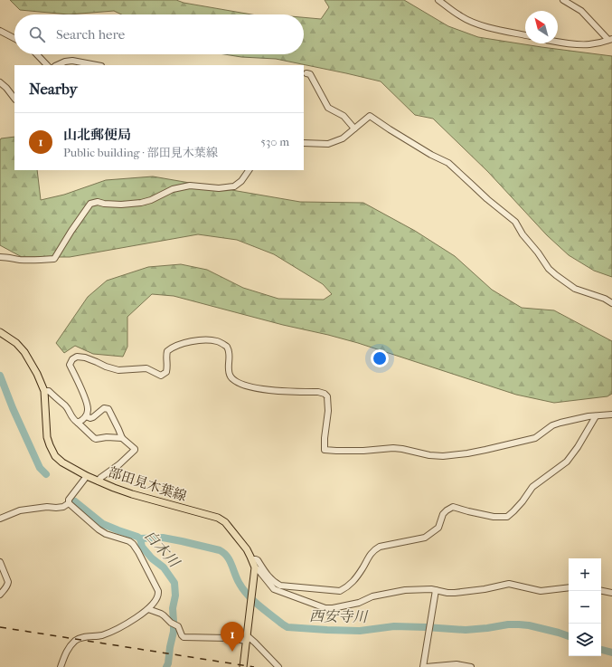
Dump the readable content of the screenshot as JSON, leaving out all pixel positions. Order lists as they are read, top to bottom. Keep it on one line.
{"streets":{"main road":["部田見木葉線"]},"water":["白木川","西安寺川"],"north":"top left","page":{"search":"Search here","heading":"Nearby","list":[{"mark":"1","name":"山北郵便局","note":"Public building · 部田見木葉線","value":"530 m"}],"map_buttons":["+","−"],"pins":"1"}}
